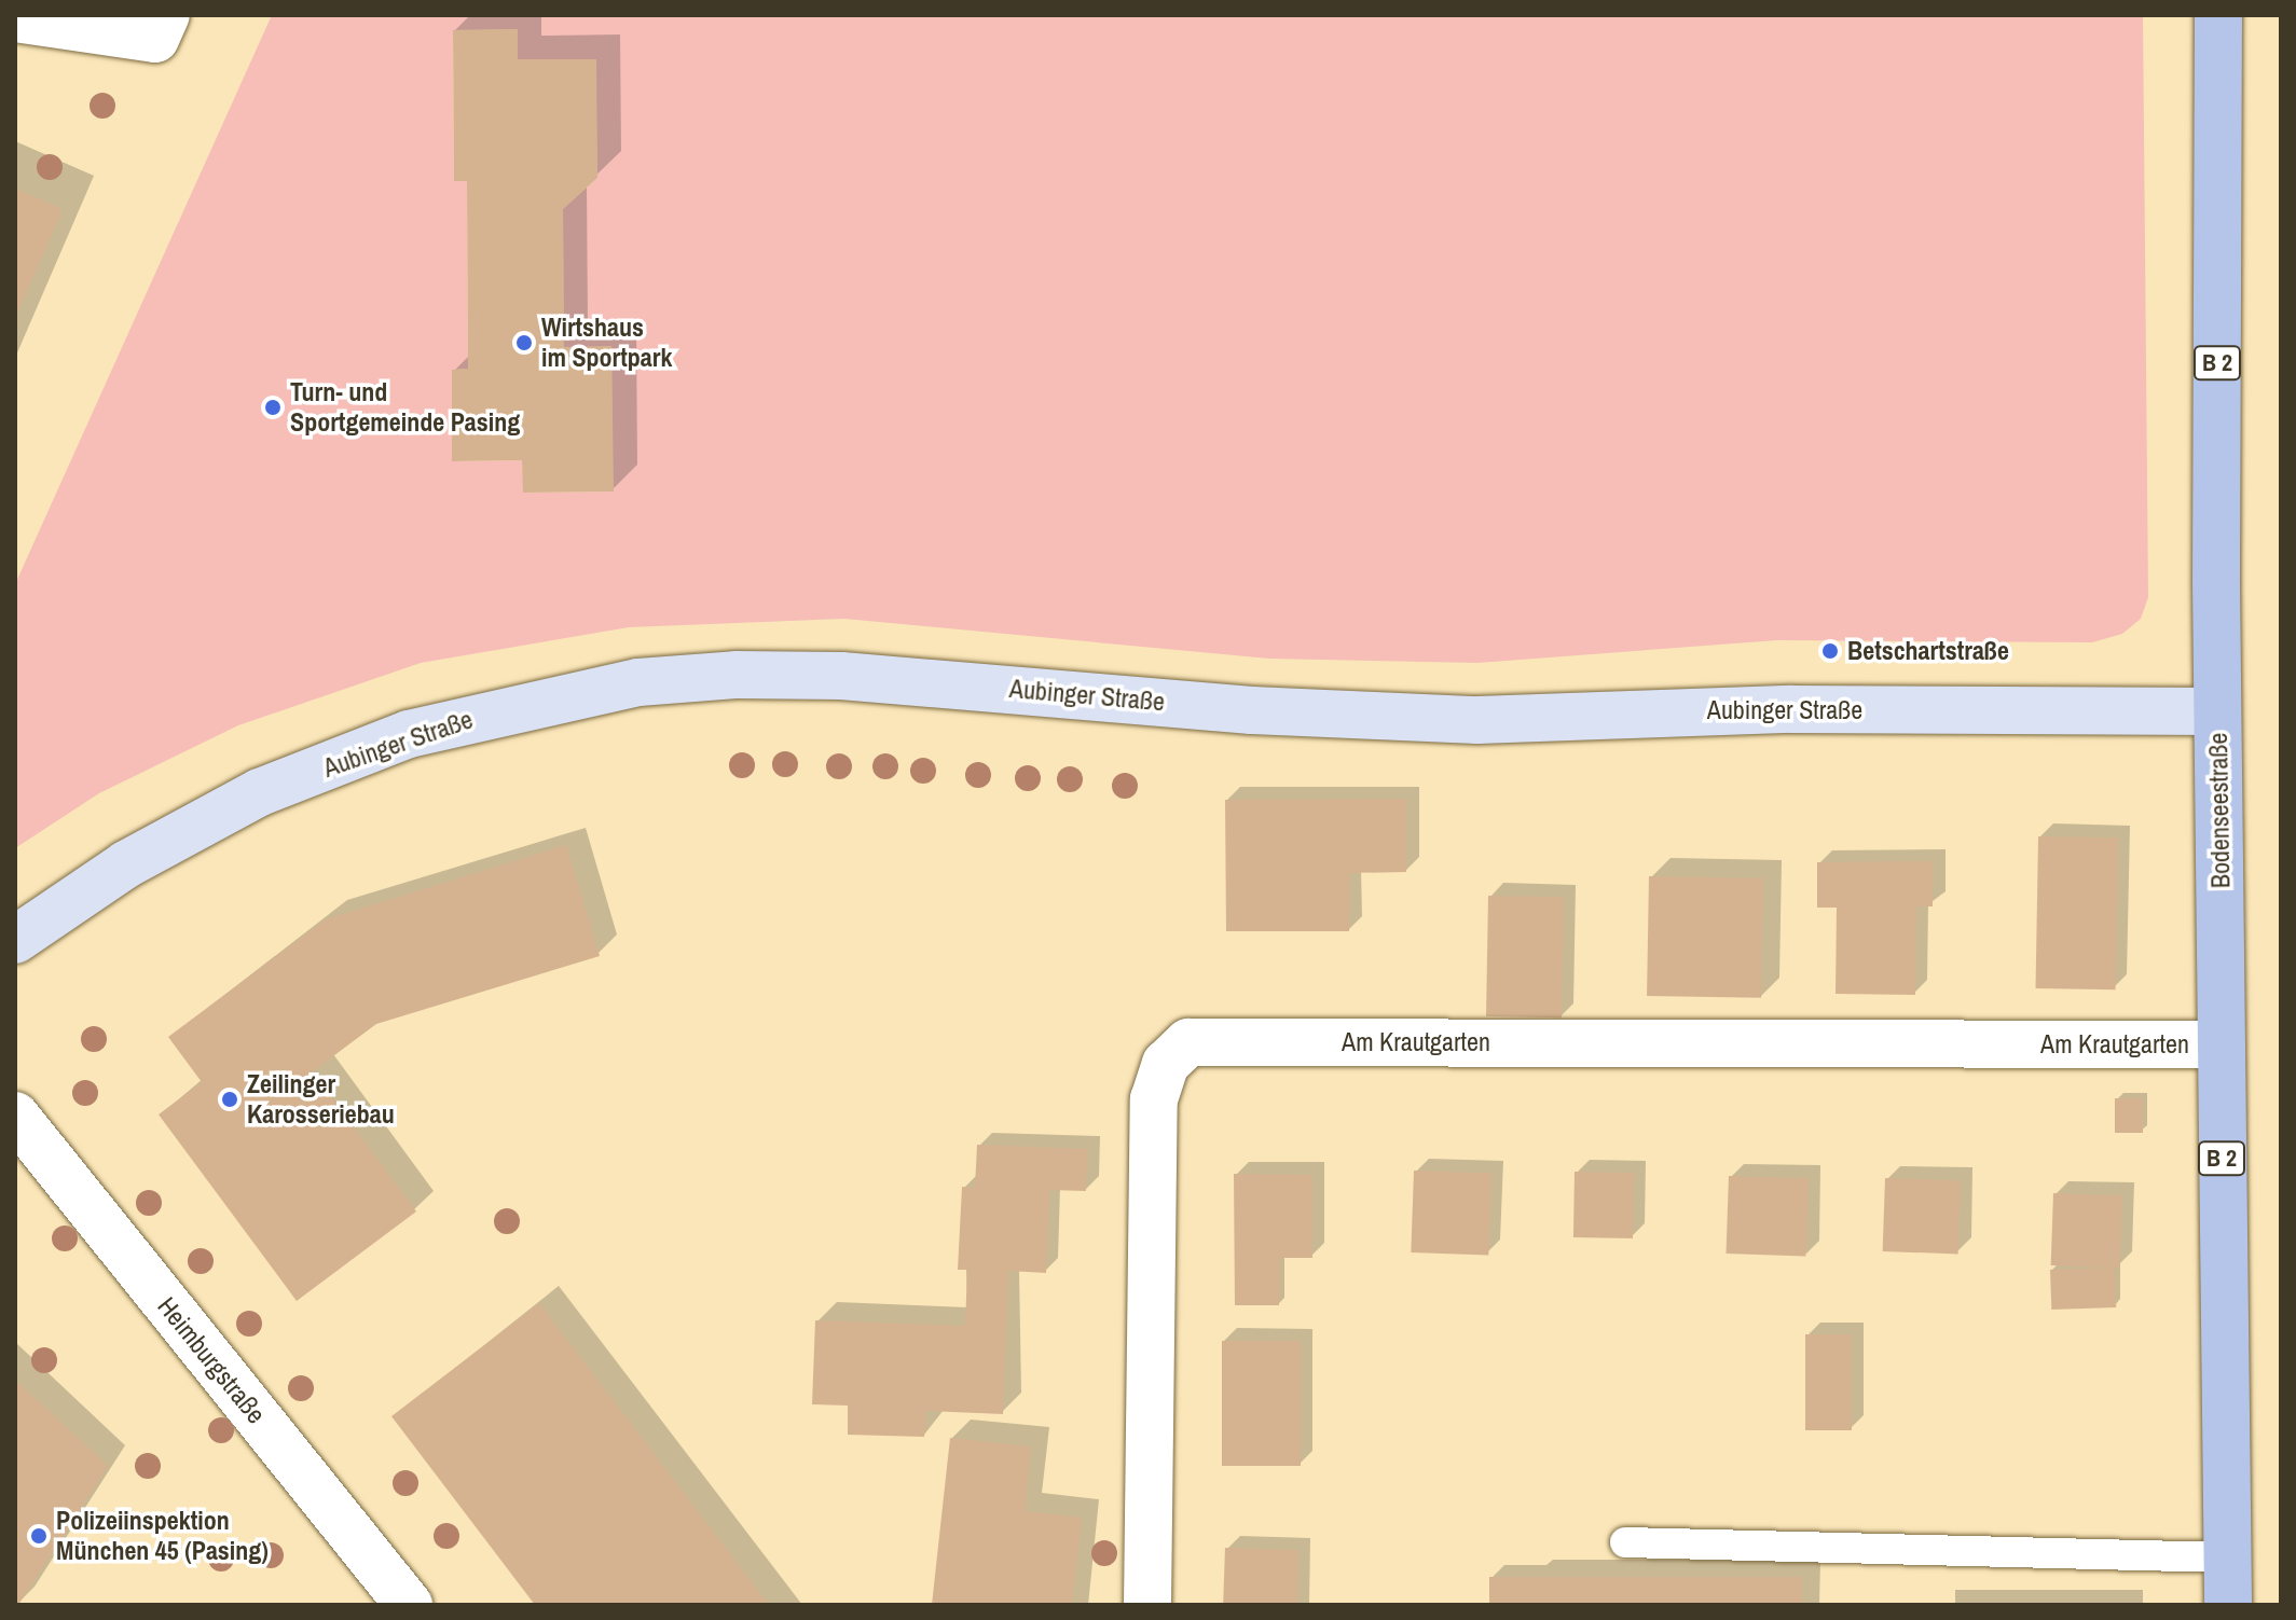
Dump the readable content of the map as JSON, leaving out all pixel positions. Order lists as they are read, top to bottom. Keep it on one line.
{"streets":{"main road":["B 2","Aubinger Straße","Bodenseestraße"],"street":["Am Krautgarten","Heimburgstraße"]},"crossings":[["Aubinger Straße","Bodenseestraße"],["Bodenseestraße","Am Krautgarten"]],"places":["Wirtshaus im Sportpark","Turn- und Sportgemeinde Pasing","Betschartstraße","Zeilinger Karosseriebau","Polizeiinspektion München 45 (Pasing)"]}
